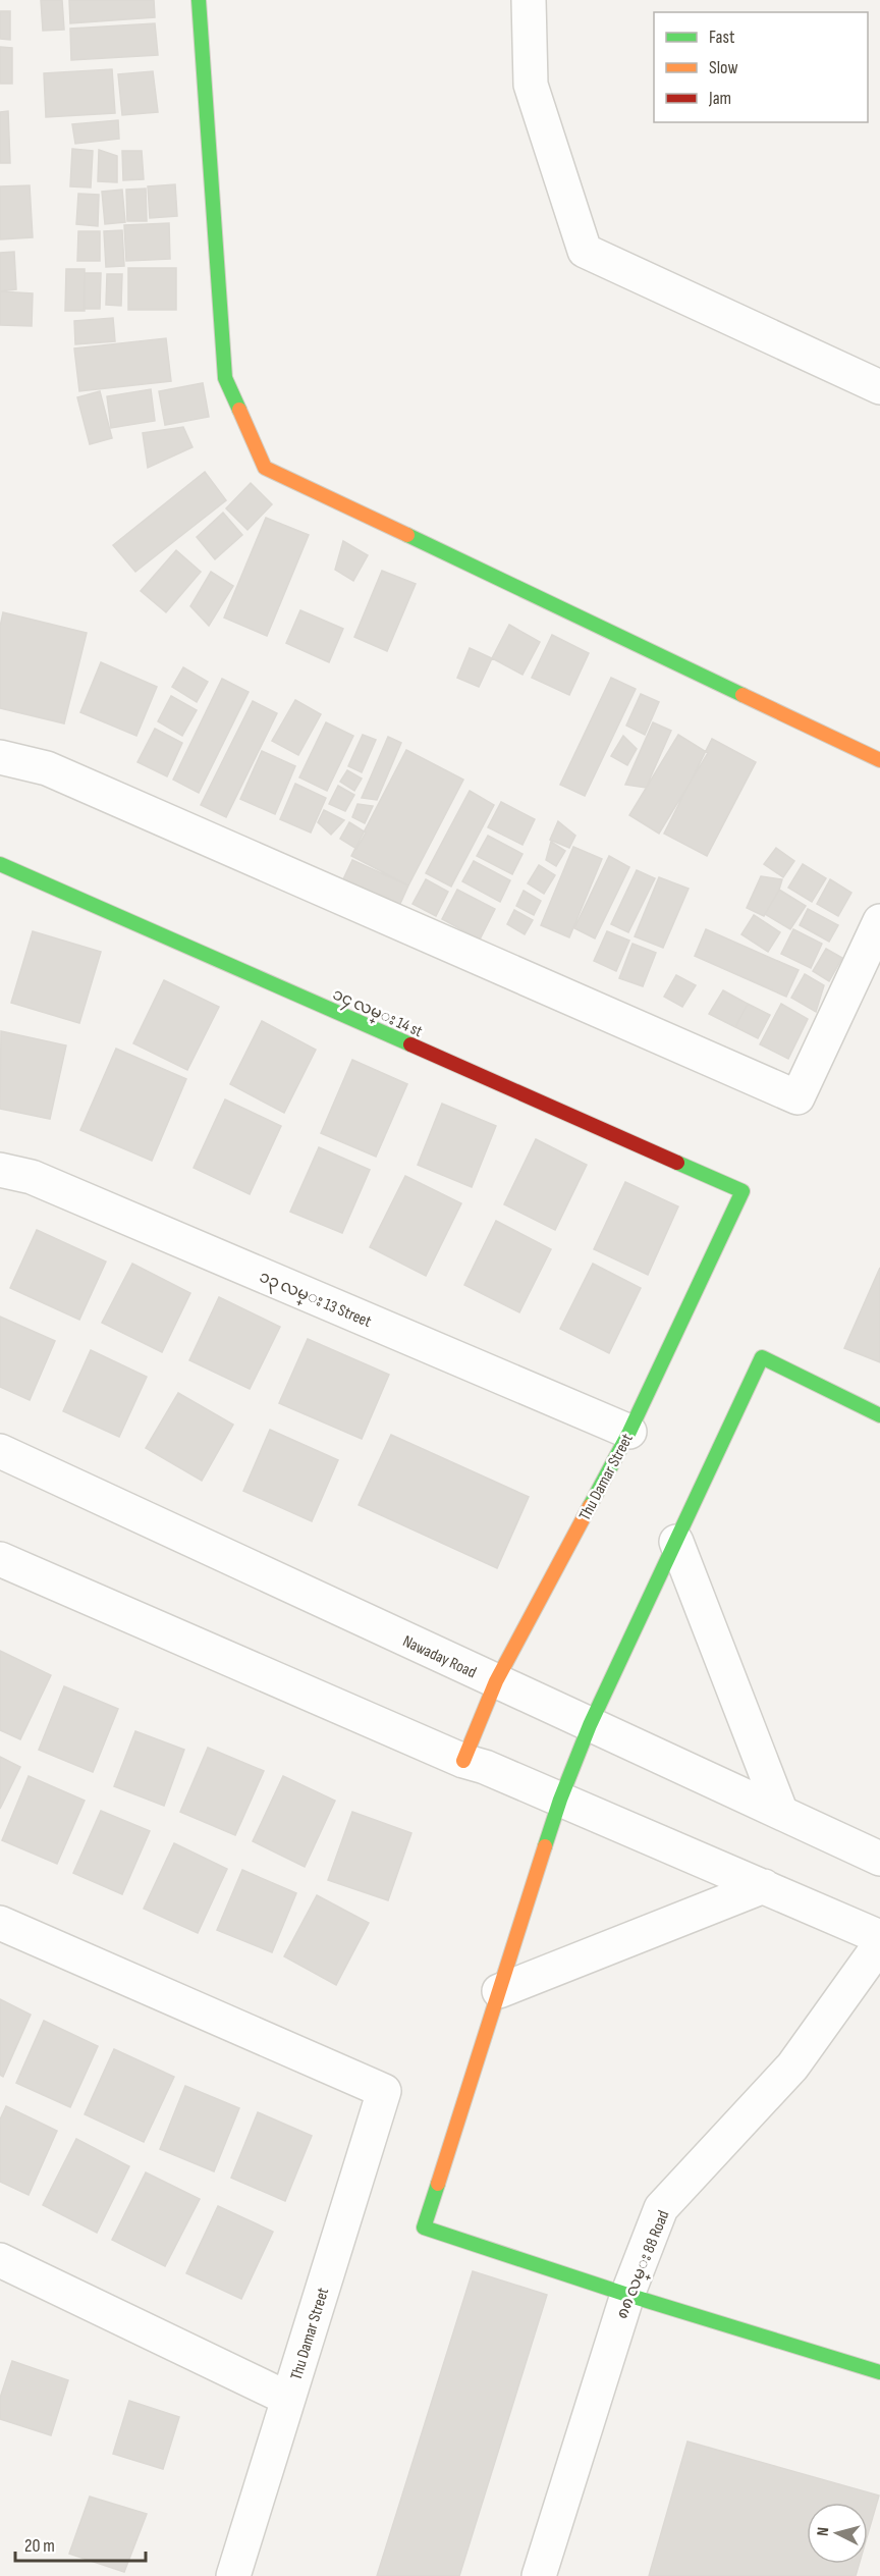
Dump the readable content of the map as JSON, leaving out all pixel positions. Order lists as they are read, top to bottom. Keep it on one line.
{"streets":{"street":["၁၄ လမ္း 14 st","၁၃ လမ္း 13 Street","Thu Damar Street","Nawaday Road","၈၈ လမ္း 88 Road"]},"crossings":[["၁၄ လမ္း 14 st","Thu Damar Street"],["၁၃ လမ္း 13 Street","Thu Damar Street"],["Thu Damar Street","Nawaday Road"]],"legend":["Fast","Slow","Jam"],"scale_bar":"20 m","north":"left"}
